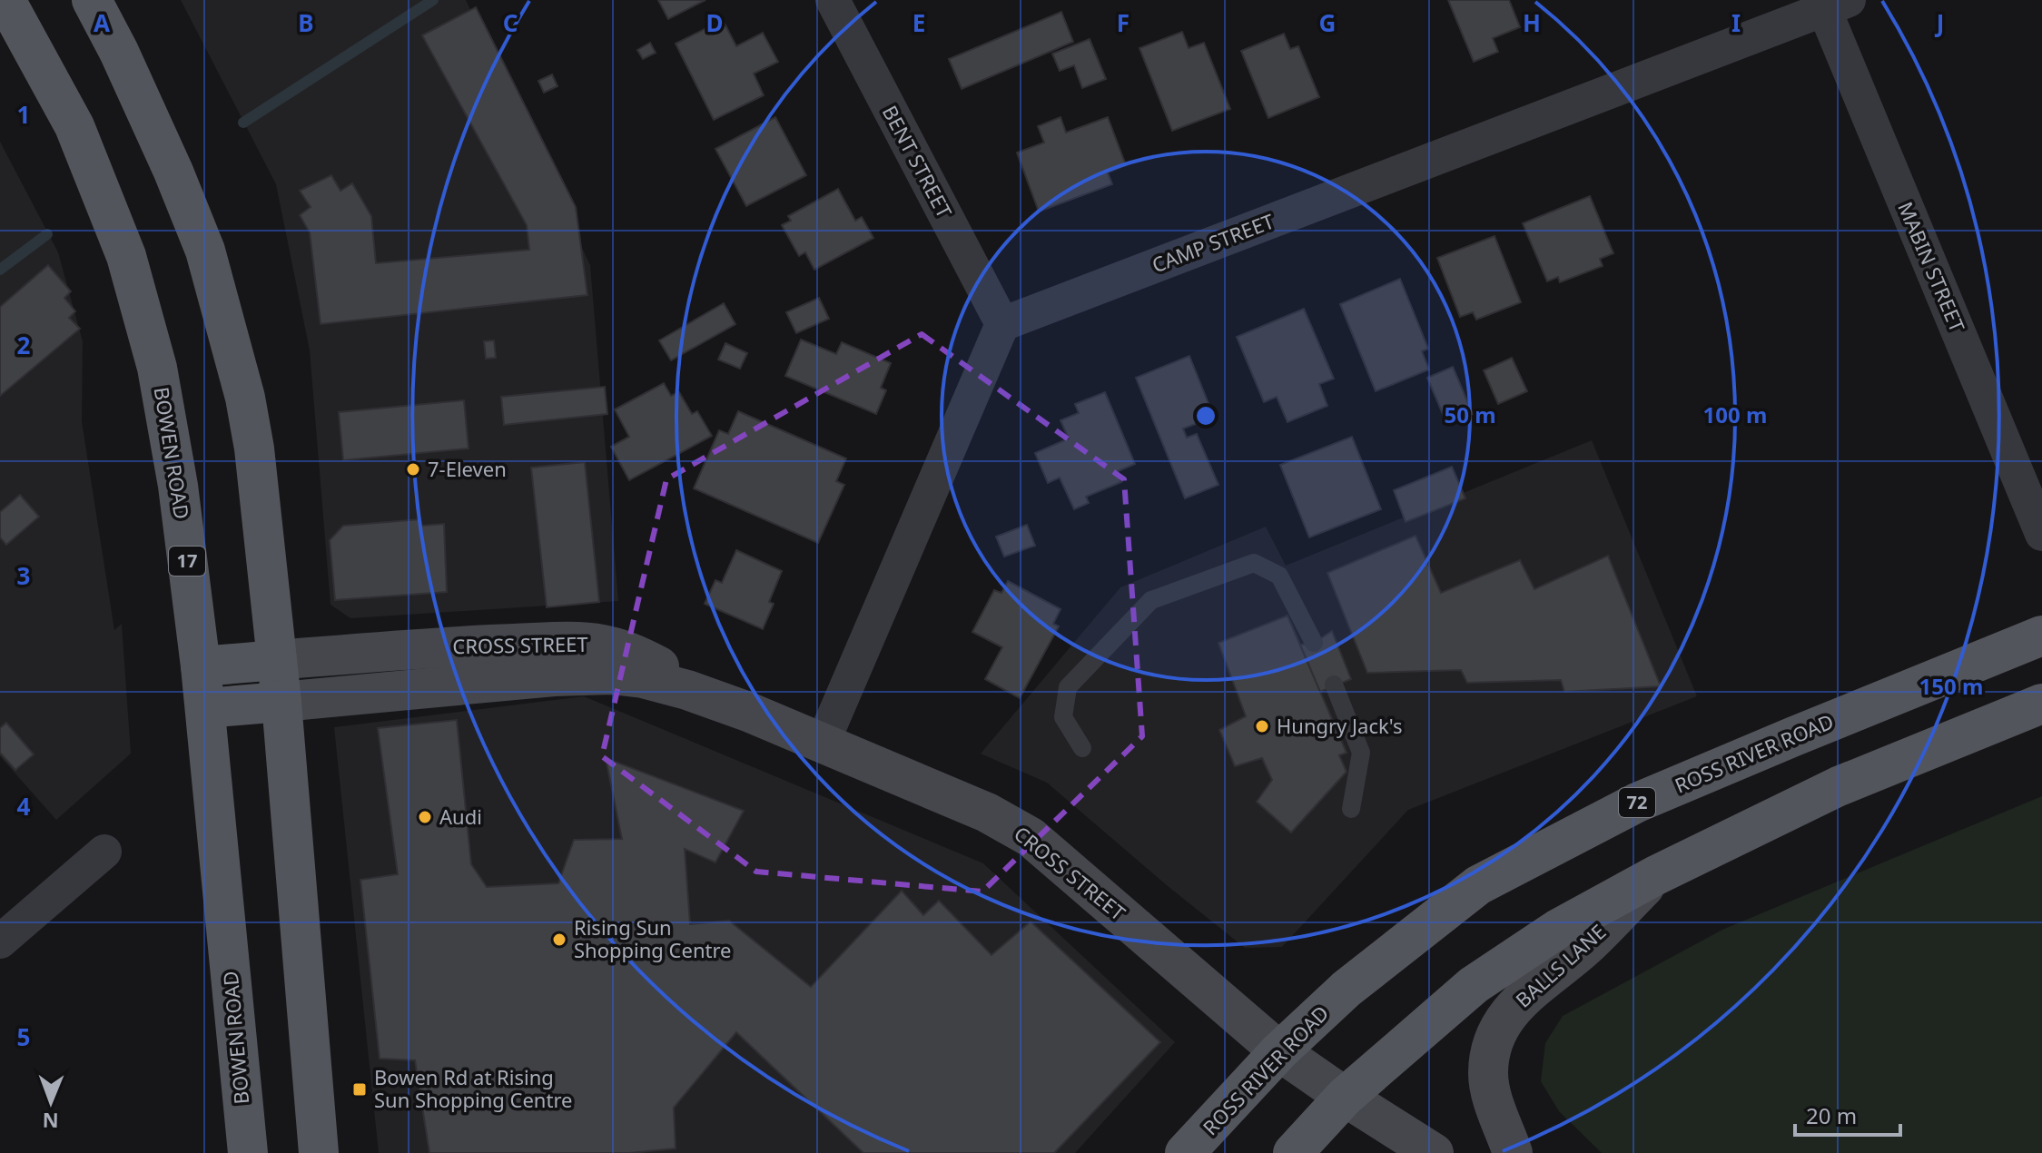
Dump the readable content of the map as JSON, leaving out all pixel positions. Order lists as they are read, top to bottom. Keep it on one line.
{"streets":{"main road":["BOWEN ROAD","17","CROSS STREET","ROSS RIVER ROAD","72","BALLS LANE"],"street":["BENT STREET","CAMP STREET","MABIN STREET"]},"crossings":[["BENT STREET","CAMP STREET"],["CAMP STREET","MABIN STREET"],["CROSS STREET","ROSS RIVER ROAD"]],"places":{"other":["7-Eleven","Hungry Jack's","Audi","Rising Sun Shopping Centre"],"transit":["Bowen Rd at Rising Sun Shopping Centre"]},"scale_bar":"20 m","north":"bottom","grid":{"columns":["A","B","C","D","E","F","G","H","I","J"],"rows":["1","2","3","4","5"]},"rings":["50 m","100 m","150 m"]}
